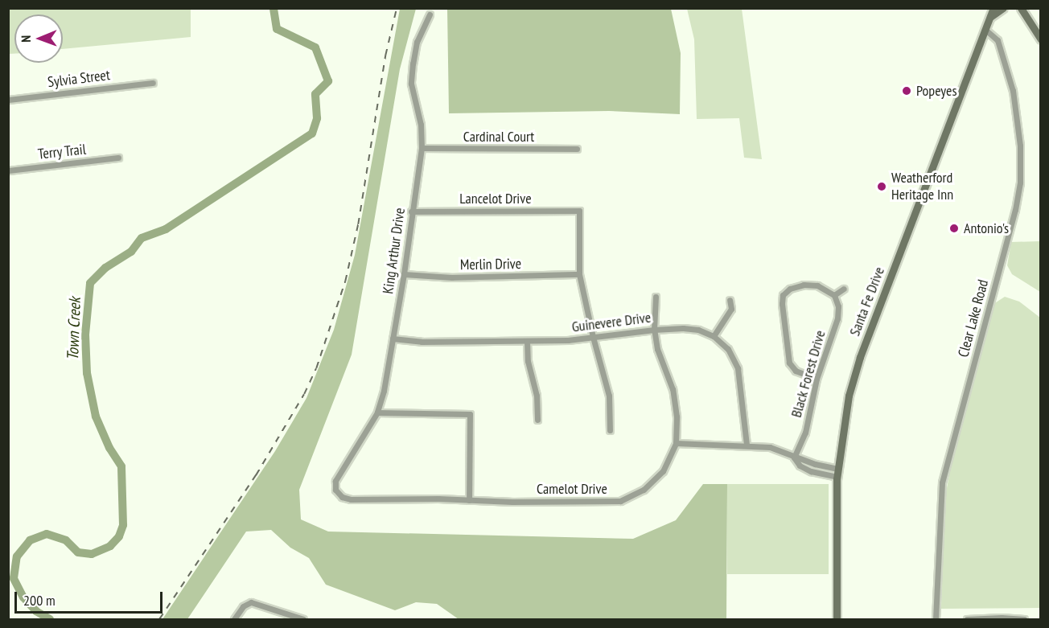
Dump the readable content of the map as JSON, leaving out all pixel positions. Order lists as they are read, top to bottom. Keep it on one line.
{"streets":{"main road":["Santa Fe Drive"],"street":["Sylvia Street","Cardinal Court","Terry Trail","Lancelot Drive","King Arthur Drive","Merlin Drive","Clear Lake Road","Guinevere Drive","Black Forest Drive","Camelot Drive"]},"crossings":[["Cardinal Court","King Arthur Drive"],["Lancelot Drive","King Arthur Drive"],["Lancelot Drive","Merlin Drive"],["King Arthur Drive","Merlin Drive"],["King Arthur Drive","Guinevere Drive"],["King Arthur Drive","Camelot Drive"],["Santa Fe Drive","Clear Lake Road"],["Guinevere Drive","Camelot Drive"]],"water":["Town Creek"],"places":["Popeyes","Weatherford Heritage Inn","Antonio's"],"scale_bar":"200 m","north":"left"}
